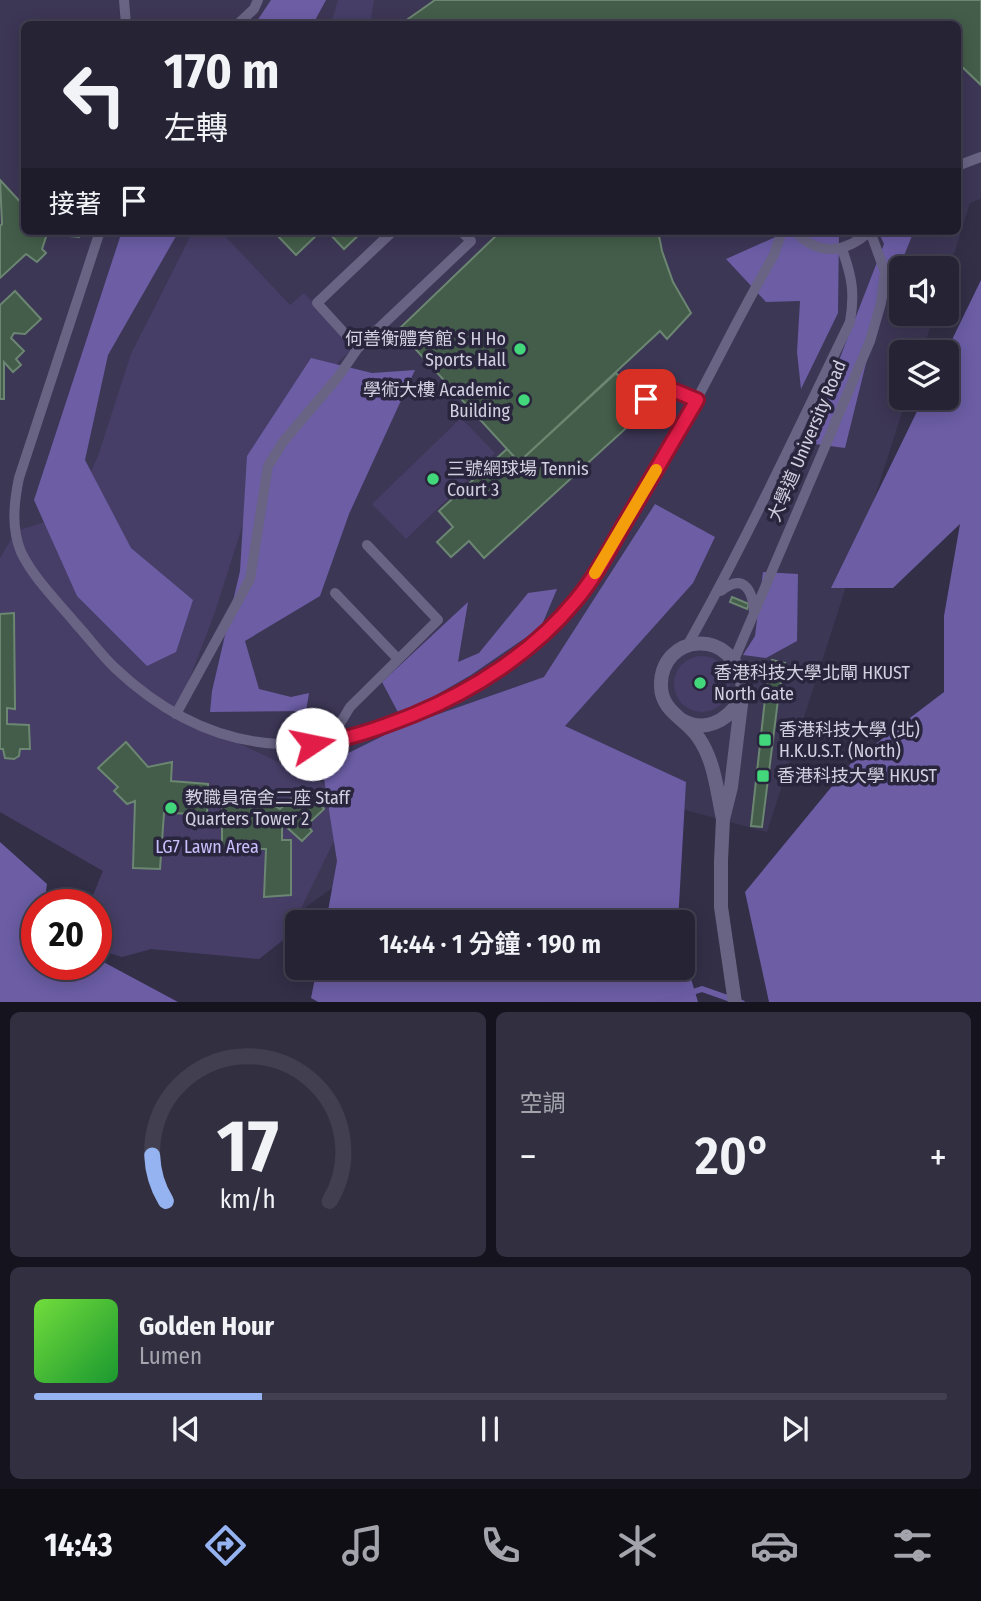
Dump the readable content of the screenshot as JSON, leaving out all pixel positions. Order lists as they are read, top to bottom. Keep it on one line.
{"streets":{"street":["大學道 University Road"]},"parks":["LG7 Lawn Area"],"places":{"other":["何善衡體育館 S H Ho Sports Hall","學術大樓 Academic Building","三號網球場 Tennis Court 3","香港科技大學北閘 HKUST North Gate","教職員宿舍二座 Staff Quarters Tower 2"],"transit":["香港科技大學 (北) H.K.U.S.T. (North)","香港科技大學 HKUST"]},"page":{"turn":["170 m","左轉"],"then":"接著","limit":"20","trip":"14:44 · 1 分鐘 · 190 m","tile":"空調","heat":["−","20°","+"],"song":["Golden Hour","Lumen"],"tabs":"14:43","gauge":["17","km/h"]}}
